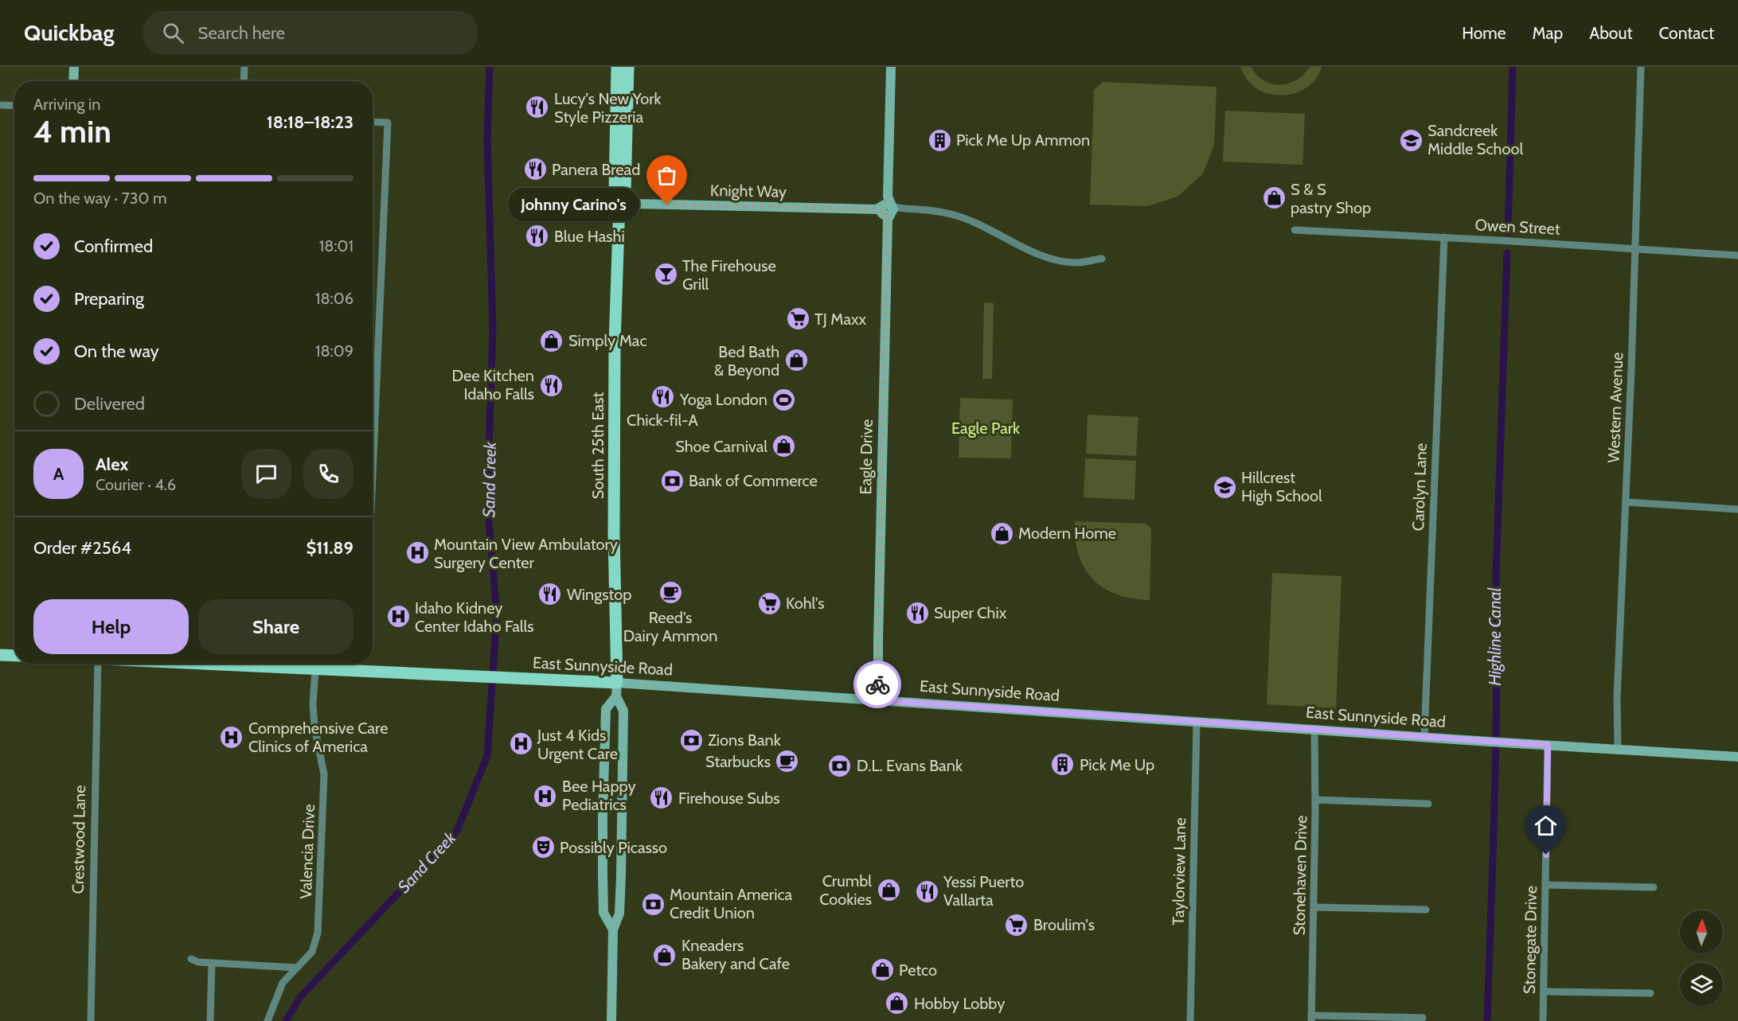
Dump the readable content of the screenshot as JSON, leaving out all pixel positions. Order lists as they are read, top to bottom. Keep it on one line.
{"streets":{"main road":["Knight Way","South 25th East","Eagle Drive","East Sunnyside Road"],"street":["Owen Street","Western Avenue","Carolyn Lane","Crestwood Lane","Valencia Drive","Taylorview Lane","Stonehaven Drive","Stonegate Drive"]},"crossings":[["Knight Way","South 25th East"],["Knight Way","Eagle Drive"],["Owen Street","Western Avenue"],["Owen Street","Carolyn Lane"],["Western Avenue","East Sunnyside Road"],["South 25th East","East Sunnyside Road"],["Eagle Drive","East Sunnyside Road"],["Carolyn Lane","East Sunnyside Road"],["East Sunnyside Road","Valencia Drive"],["East Sunnyside Road","Taylorview Lane"],["East Sunnyside Road","Stonehaven Drive"],["East Sunnyside Road","Stonegate Drive"]],"water":["Sand Creek","Highline Canal"],"parks":["Eagle Park"],"places":{"restaurant":["Lucy's New York Style Pizzeria","Panera Bread","Blue Hashi","Dee Kitchen Idaho Falls","Chick-fil-A","Wingstop","Super Chix","Firehouse Subs","Yessi Puerto Vallarta"],"building":["Pick Me Up Ammon","Pick Me Up"],"school or university":["Sandcreek Middle School","Hillcrest High School"],"shop":["S & S pastry Shop","Simply Mac","Bed Bath & Beyond","Shoe Carnival","Modern Home","Crumbl Cookies","Kneaders Bakery and Cafe","Petco","Hobby Lobby"],"other":["Johnny Carino's"],"bar":["The Firehouse Grill"],"supermarket":["TJ Maxx","Kohl's","Broulim's"],"sports":["Yoga London"],"bank":["Bank of Commerce","Zions Bank","D.L. Evans Bank","Mountain America Credit Union"],"hospital":["Mountain View Ambulatory Surgery Center","Idaho Kidney Center Idaho Falls","Comprehensive Care Clinics of America","Just 4 Kids Urgent Care","Bee Happy Pediatrics"],"cafe":["Reed's Dairy Ammon","Starbucks"],"theatre":["Possibly Picasso"]},"north":"top","page":{"header":"Quickbag","search":"Search here","nav":["Home","Map","About","Contact"],"heading":["4 min","Arriving in","18:18–18:23"],"panel":["Alex","Courier · 4.6","Order #2564","$11.89"],"bar":"On the way · 730 m","bubble":"Johnny Carino's","list":[["Confirmed","18:01"],["Preparing","18:06"],["On the way","18:09"],"Delivered"],"round":"A","buttons":["Help","Share"]}}
